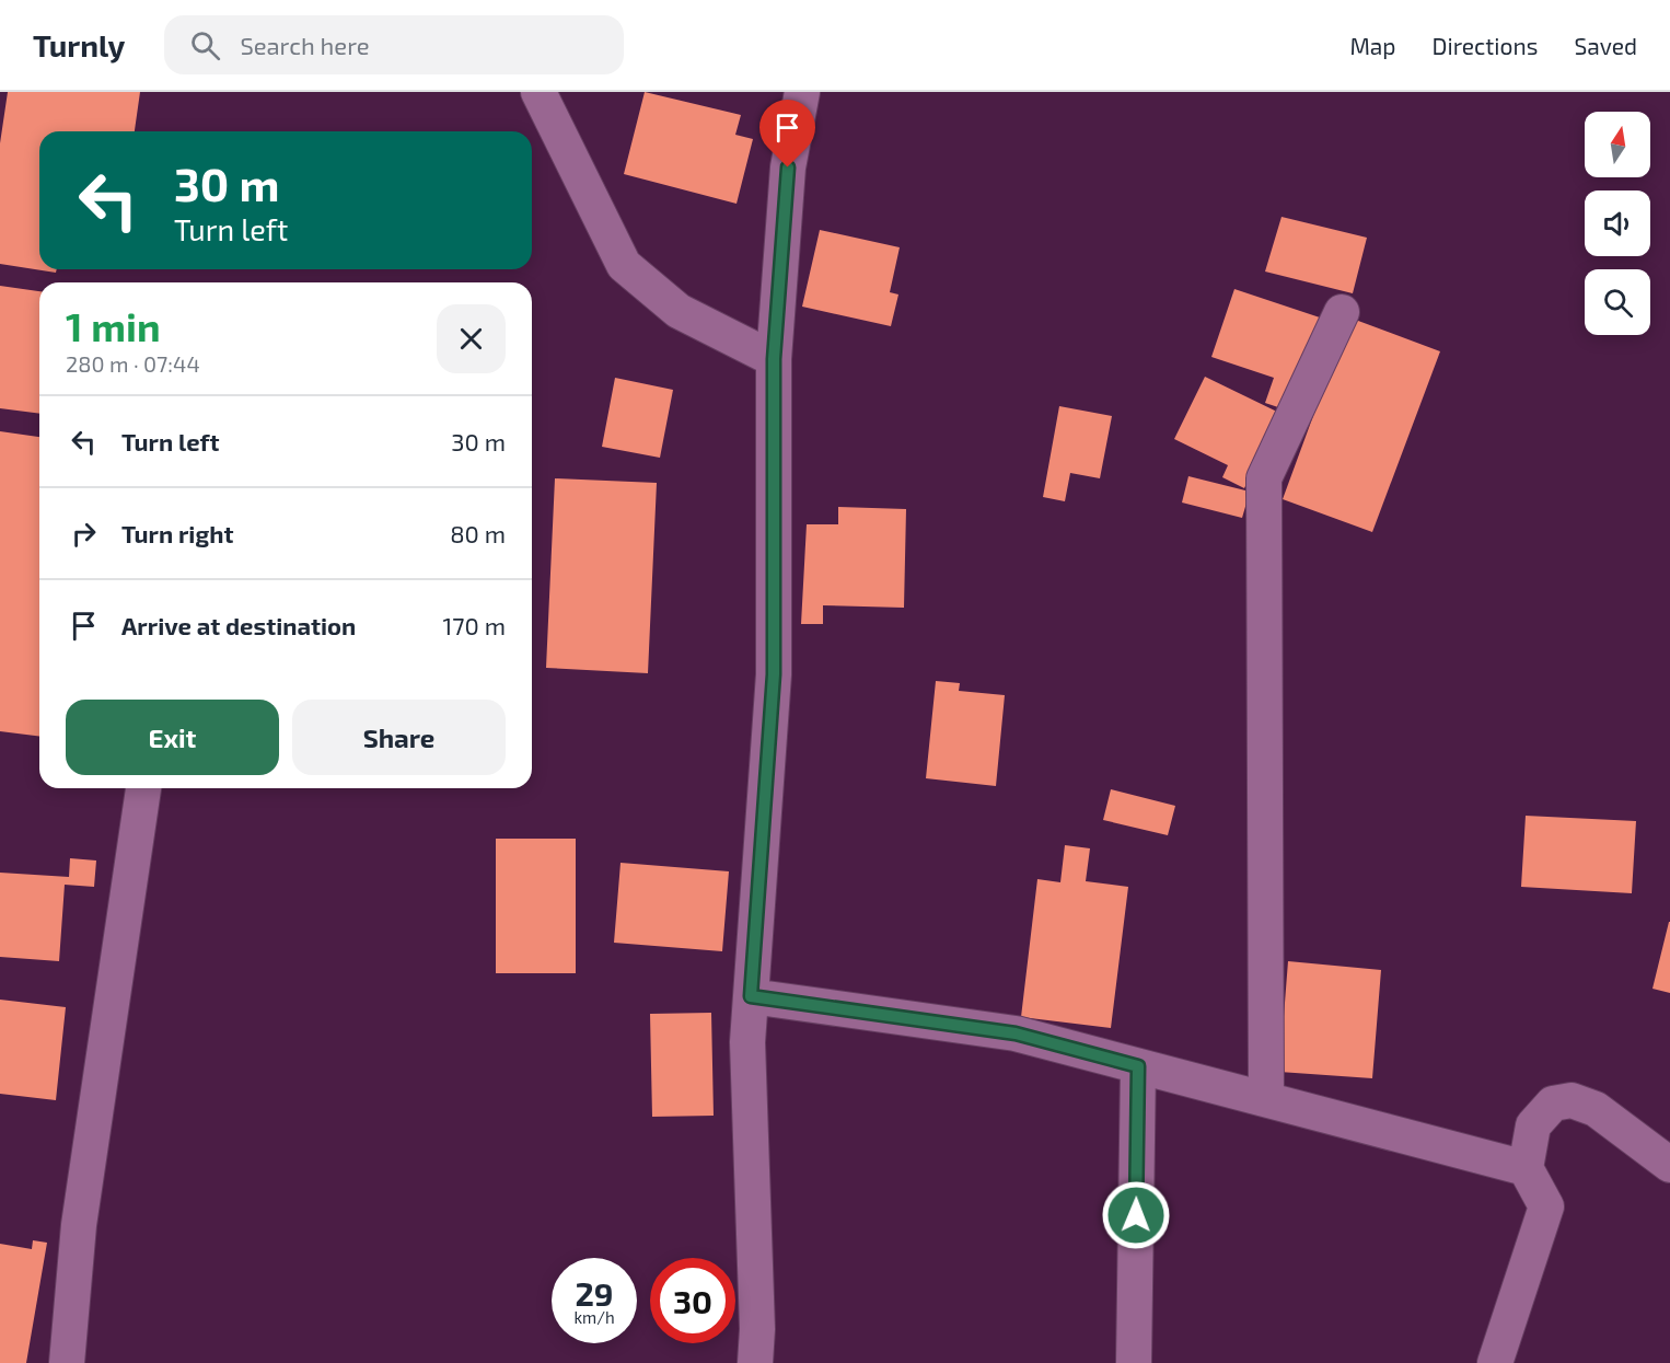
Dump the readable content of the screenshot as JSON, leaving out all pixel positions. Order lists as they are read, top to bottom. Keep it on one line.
{"north":"top","page":{"header":"Turnly","search":"Search here","nav":["Map","Directions","Saved"],"turn":["30 m","Turn left"],"heading":["1 min","280 m · 07:44"],"list":[{"name":"Turn left","value":"30 m"},{"name":"Turn right","value":"80 m"},{"name":"Arrive at destination","value":"170 m"}],"buttons":["Exit","Share"],"speed":"29 km/h","limit":"30"}}
